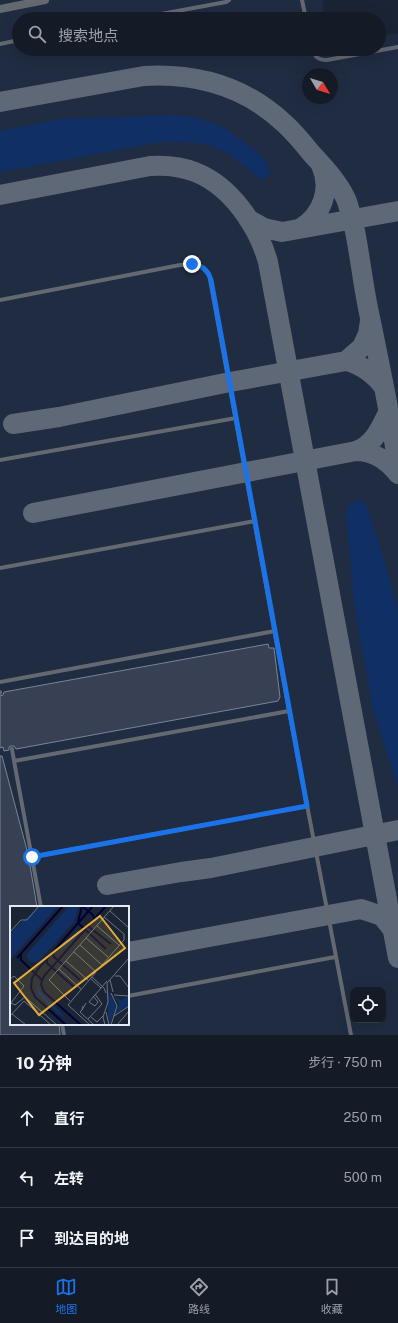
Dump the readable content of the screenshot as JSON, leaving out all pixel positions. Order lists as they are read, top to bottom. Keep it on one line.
{"north":"bottom right","page":{"search":"搜索地点","heading":["10 分钟","步行 · 750 m"],"list":[["直行","250 m"],["左转","500 m"],"到达目的地"],"nav":["地图","路线","收藏"]}}
